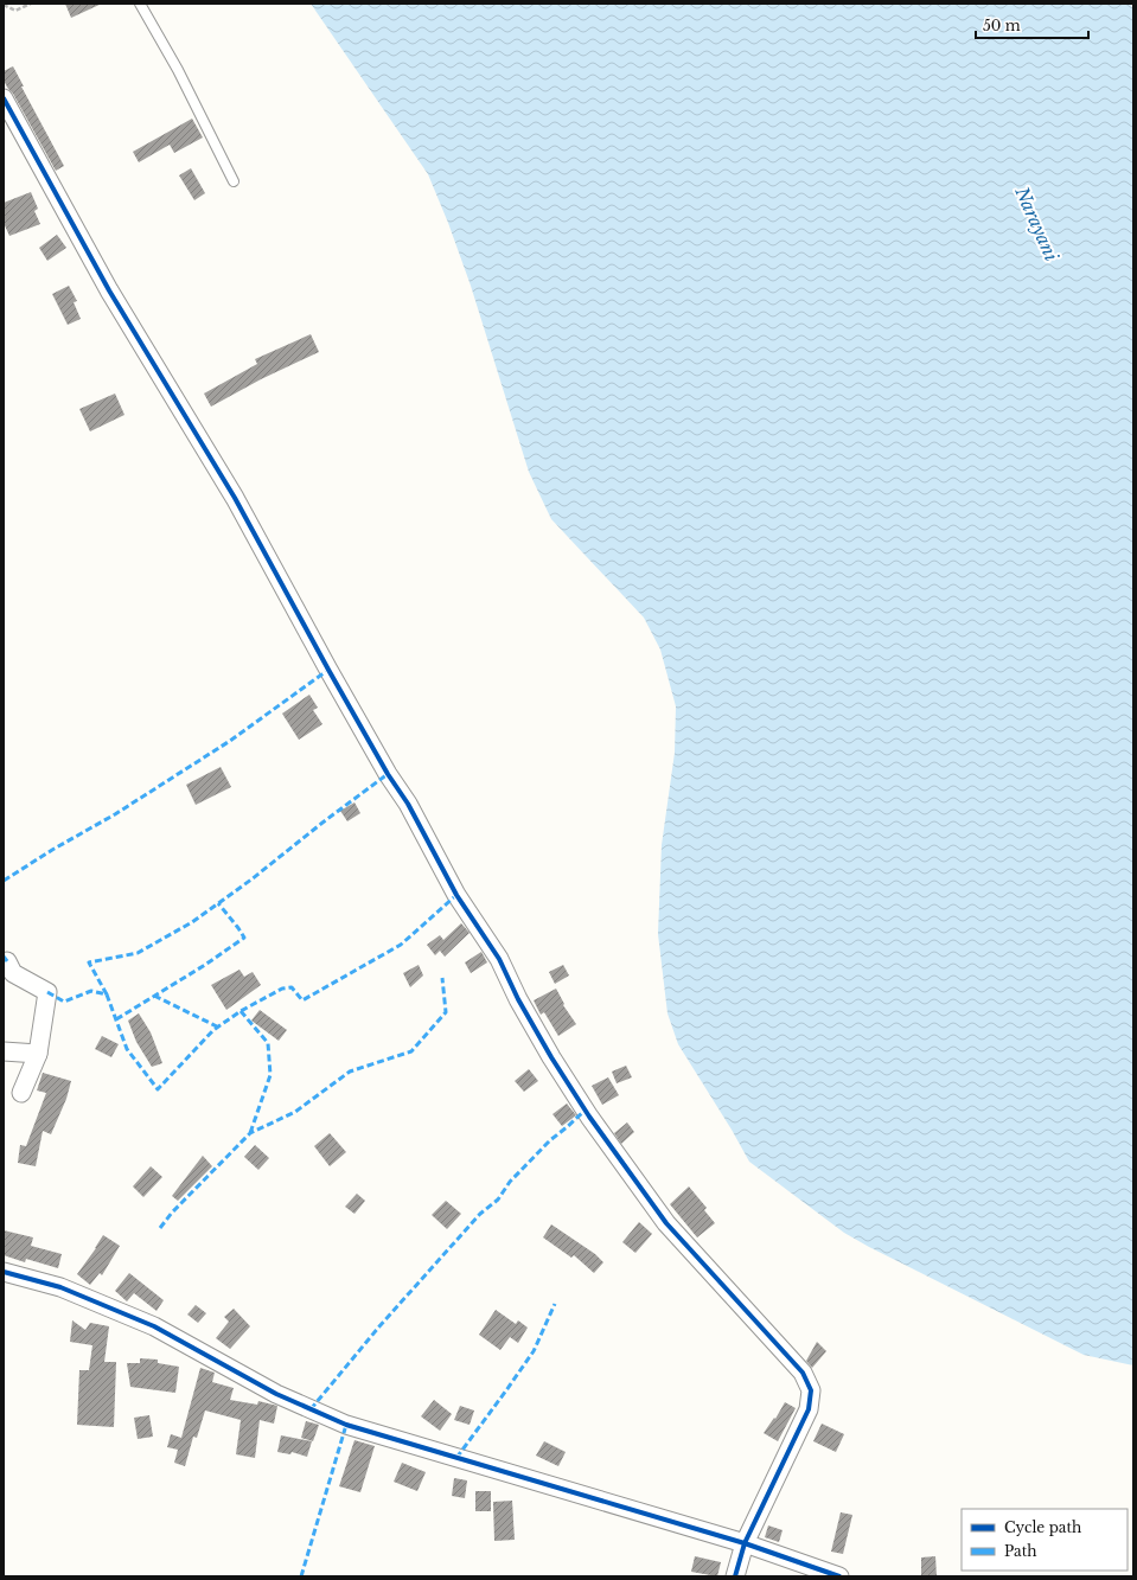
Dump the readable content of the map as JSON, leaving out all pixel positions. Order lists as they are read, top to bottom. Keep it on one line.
{"water":["Narayani"],"legend":["Cycle path","Path"],"scale_bar":"50 m"}
